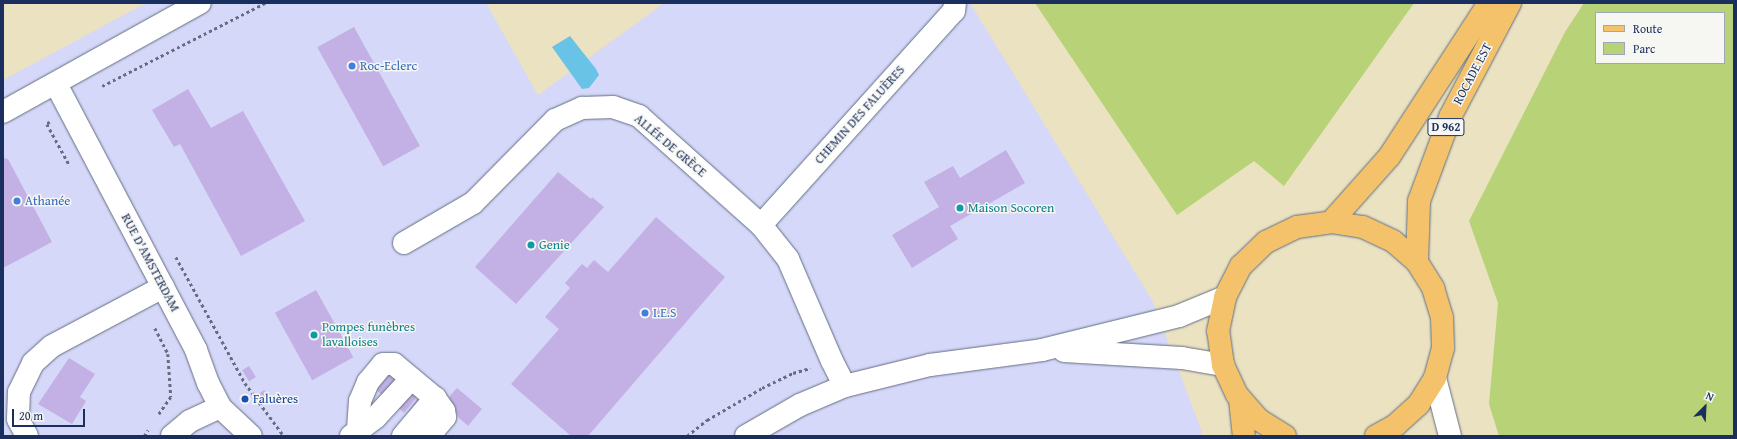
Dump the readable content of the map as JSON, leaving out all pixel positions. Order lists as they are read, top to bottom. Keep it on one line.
{"streets":{"main road":["ROCADE EST","D 962"],"street":["CHEMIN DES FALUÈRES","ALLÉE DE GRÈCE","RUE D'AMSTERDAM"]},"crossings":[["CHEMIN DES FALUÈRES","ALLÉE DE GRÈCE"]],"places":["Roc-Eclerc","Athanée","Maison Socoren","Genie","I.E.S","Pompes funèbres lavalloises","Faluères"],"legend":["Route","Parc"],"scale_bar":"20 m","north":"top right"}
